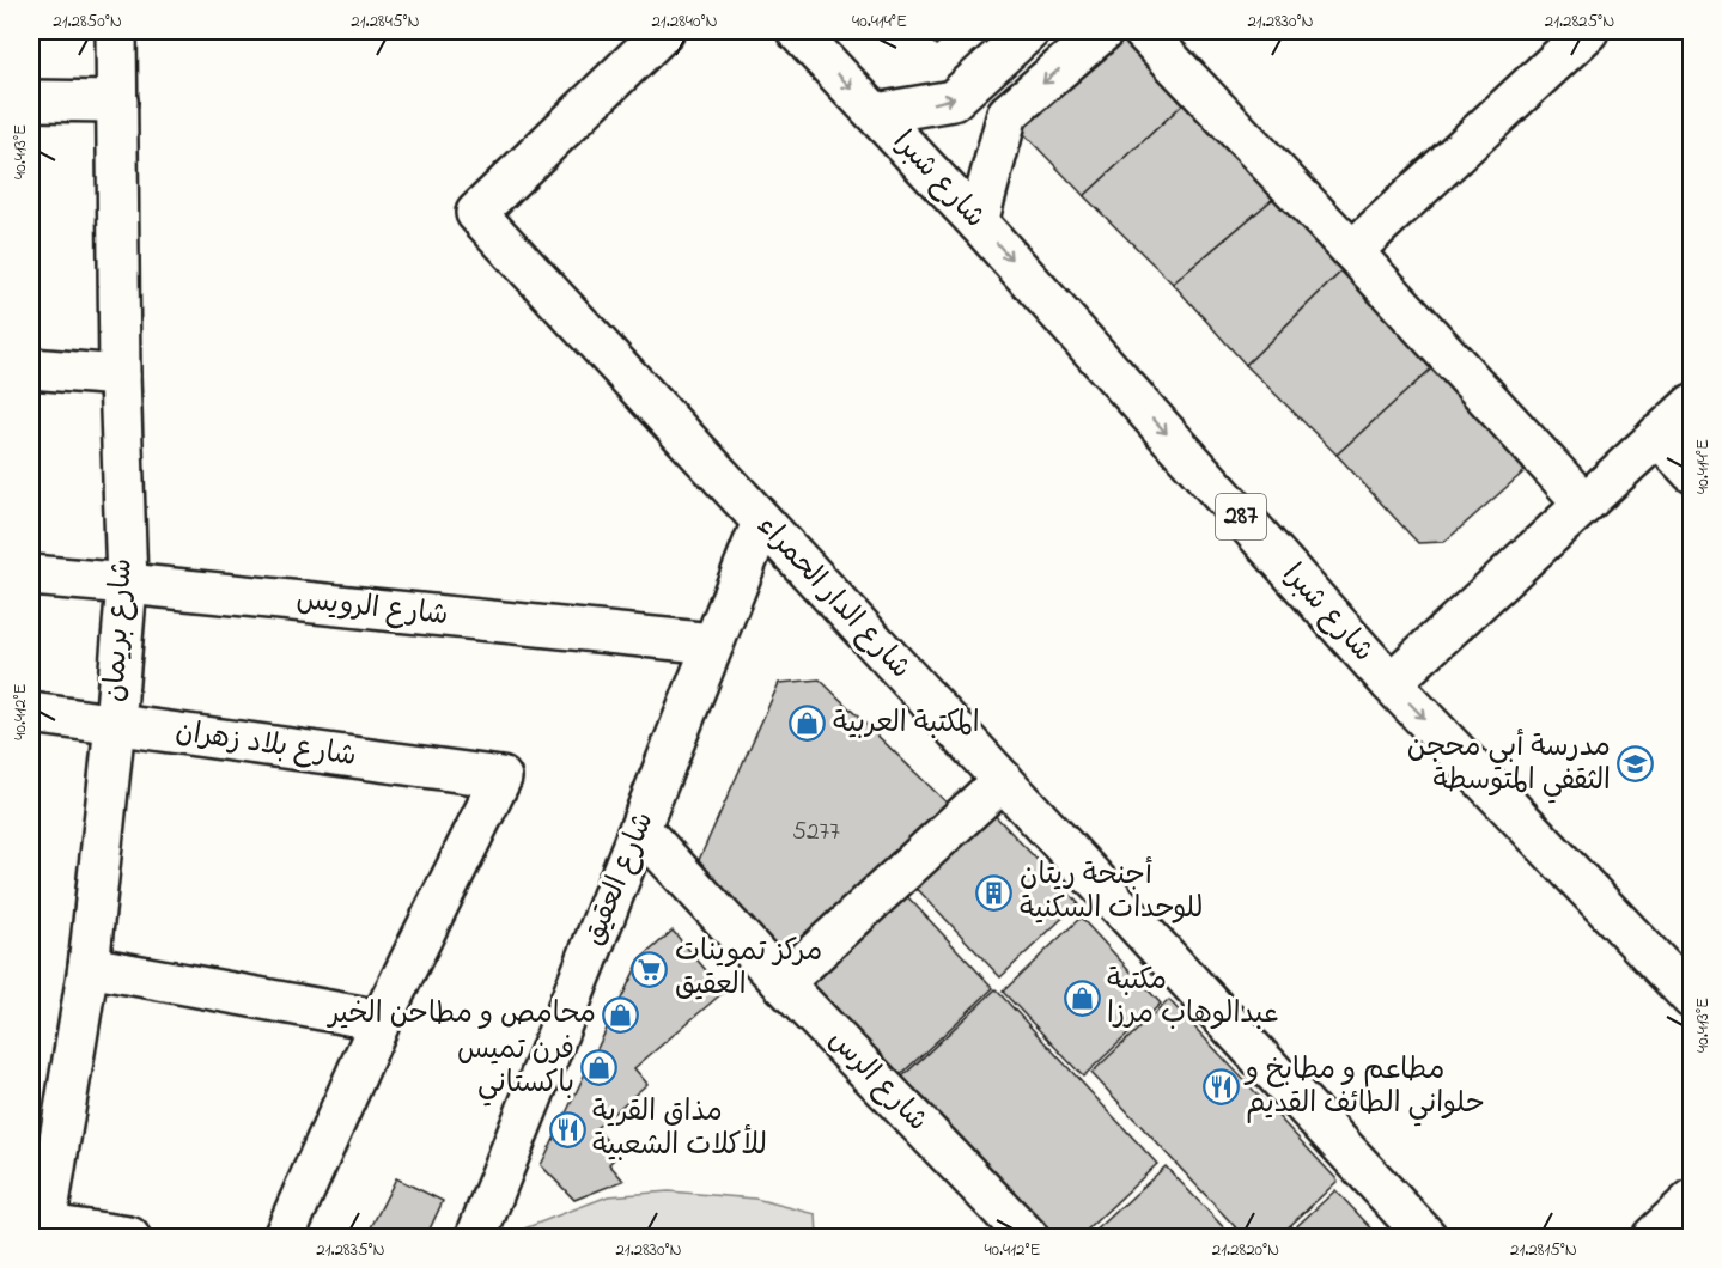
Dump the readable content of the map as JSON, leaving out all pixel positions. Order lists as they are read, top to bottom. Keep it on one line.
{"streets":{"street":["شارع شبرا","287","شارع الدار الحمراء","شارع الرويس","شارع بريمان","شارع بلاد زهران","شارع العقيق","شارع الرس"]},"crossings":[["شارع الدار الحمراء","شارع العقيق"],["شارع الرويس","شارع بريمان"],["شارع الرويس","شارع العقيق"],["شارع بريمان","شارع بلاد زهران"],["شارع العقيق","شارع الرس"]],"places":{"shop":["المكتبة العربية","مكتبة عبدالوهاب مرزا","محامص و مطاحن الخير","فرن تميس باكستاني"],"school or university":["مدرسة أبي محجن الثقفي المتوسطة"],"building":["أجنحة ريتان للوحدات السكنية"],"supermarket":["مركز تموينات العقيق"],"restaurant":["مطاعم و مطابخ و حلواني الطائف القديم","مذاق القرية للأكلات الشعبية"]},"house_numbers":["5277"],"coordinates":["21.2850°N","21.2845°N","21.2840°N","40.414°E","21.2830°N","21.2825°N","40.413°E","40.412°E","21.2835°N","21.2820°N","21.2815°N"]}
